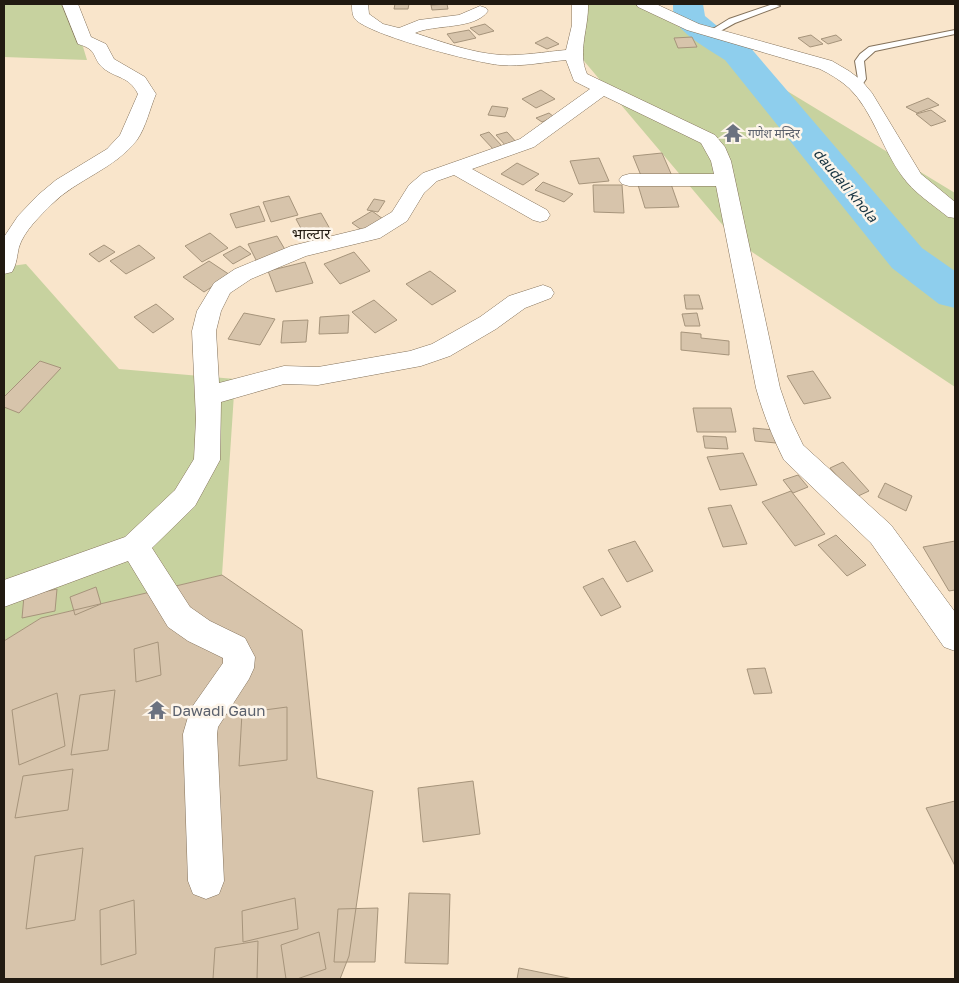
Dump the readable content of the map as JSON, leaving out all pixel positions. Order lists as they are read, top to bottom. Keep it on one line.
{"districts":["भाल्टार"],"water":["daudali khola"],"places":{"temple":["गणेश मन्दिर","Dawadi Gaun"]}}
